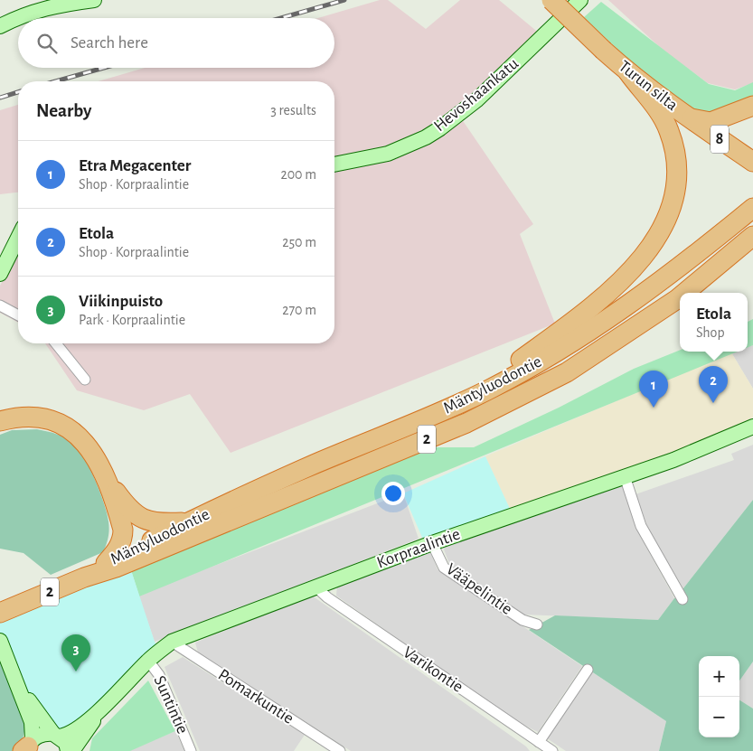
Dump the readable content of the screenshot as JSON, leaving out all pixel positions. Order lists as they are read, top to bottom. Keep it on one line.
{"streets":{"highway":["Turun silta","8","Mäntyluodontie","2"],"street":["Hevoshaankatu","Korpraalintie","Vääpelintie","Varikontie","Pomarkuntie","Suntintie"]},"crossings":[["Turun silta","8"],["Korpraalintie","Vääpelintie"],["Korpraalintie","Varikontie"],["Korpraalintie","Pomarkuntie"],["Korpraalintie","Suntintie"]],"page":{"search":"Search here","heading":["Nearby","3 results"],"list":[{"mark":"1","name":"Etra Megacenter","note":"Shop · Korpraalintie","value":"200 m"},{"mark":"2","name":"Etola","note":"Shop · Korpraalintie","value":"250 m"},{"mark":"3","name":"Viikinpuisto","note":"Park · Korpraalintie","value":"270 m"}],"popup":["Etola","Shop"],"pins":["2","1","3"],"map_buttons":["+","−"]}}
